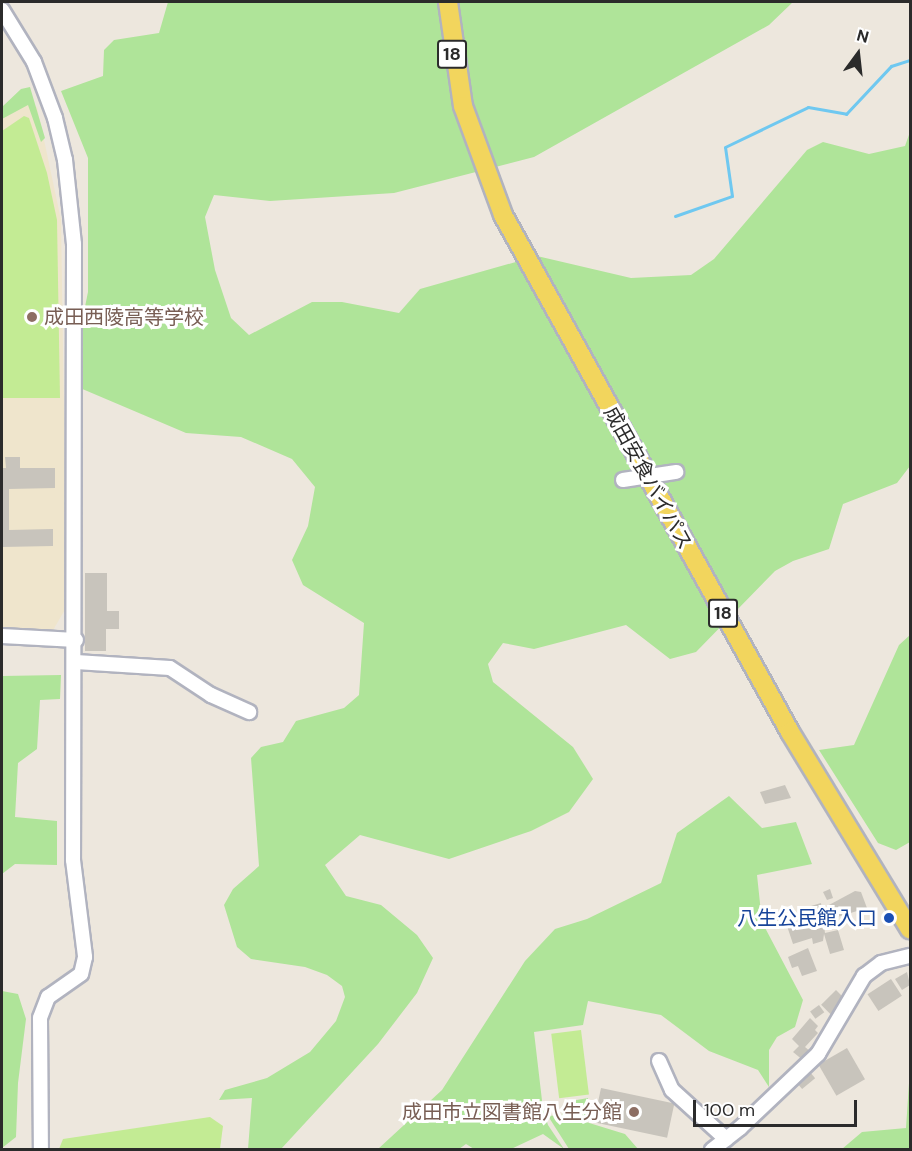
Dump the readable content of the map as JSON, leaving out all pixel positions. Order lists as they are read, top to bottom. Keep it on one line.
{"streets":{"main road":["18","成田安食バイパス"]},"places":["成田西陵高等学校","八生公民館入口","成田市立図書館八生分館"],"scale_bar":"100 m","north":"top"}
